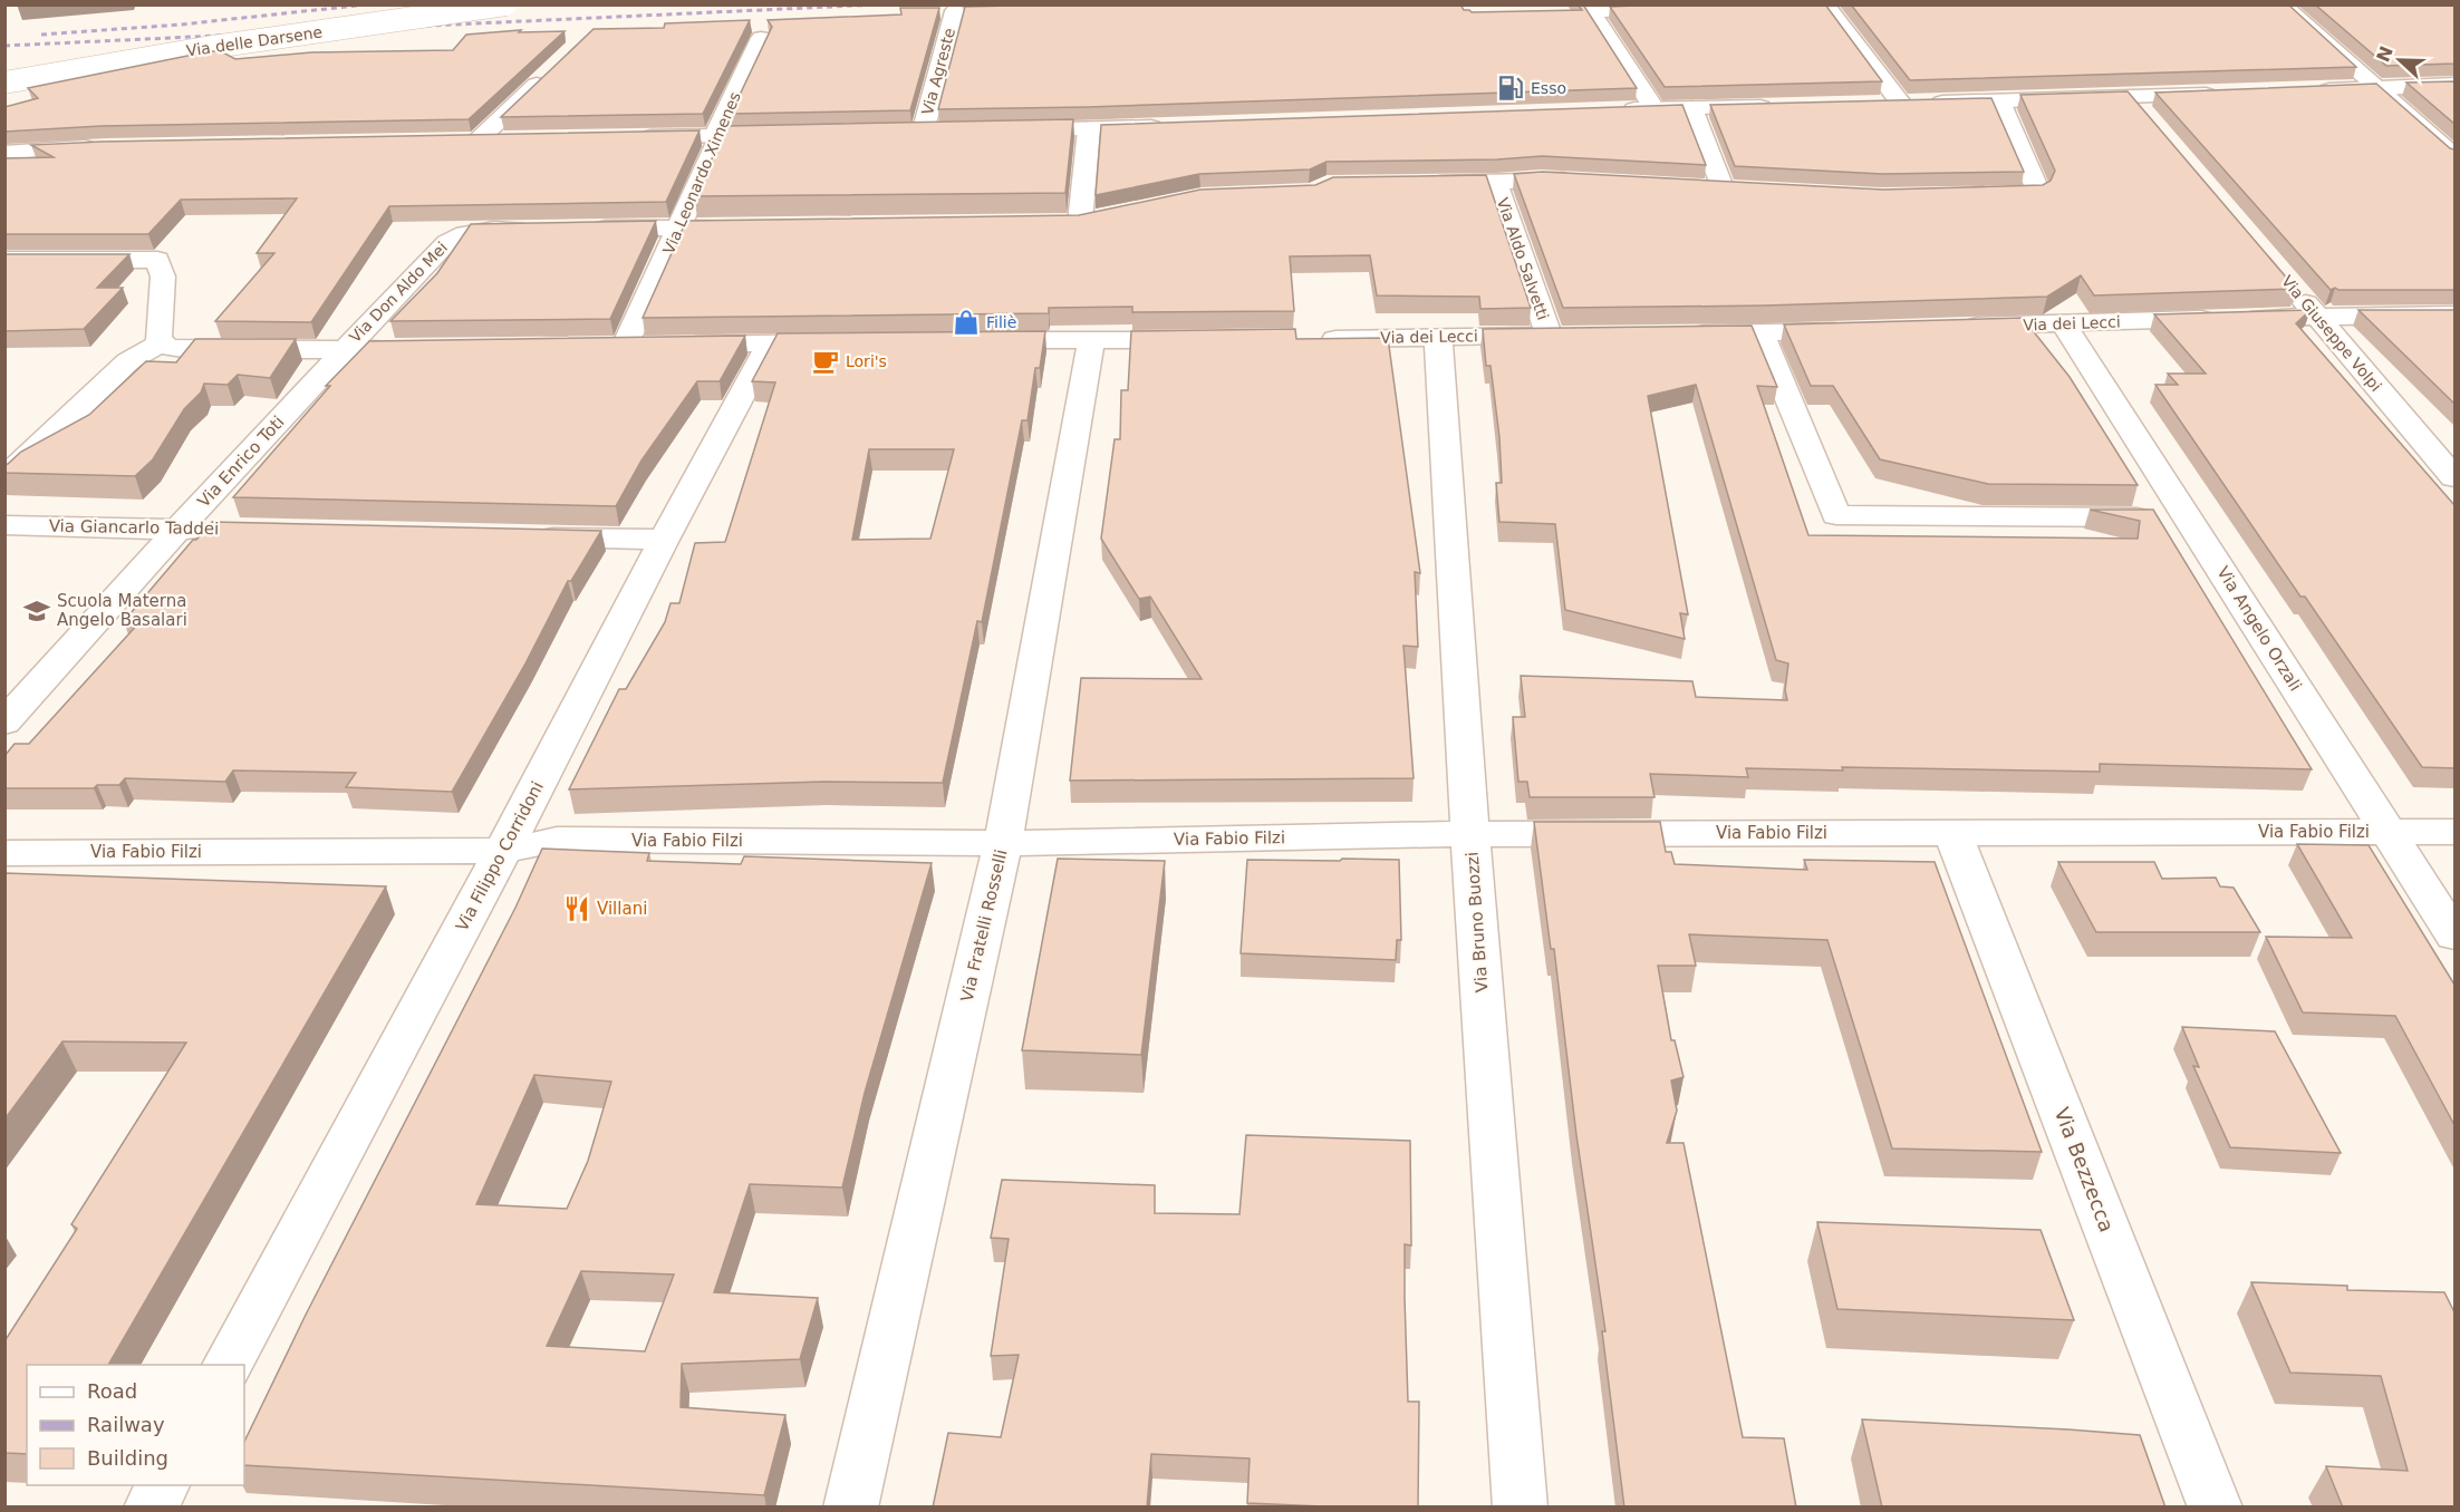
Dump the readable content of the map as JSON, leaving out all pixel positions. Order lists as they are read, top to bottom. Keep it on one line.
{"streets":{"street":["Via delle Darsene","Via Agreste","Via Leonardo Ximenes","Via Aldo Salvetti","Via Don Aldo Mei","Via dei Lecci","Via Giuseppe Volpi","Via Enrico Toti","Via Giancarlo Taddei","Via Angelo Orzali","Via Fabio Filzi","Via Filippo Corridoni","Via Bruno Buozzi","Via Fratelli Rosselli","Via Bezzecca"]},"crossings":[["Via Leonardo Ximenes","Via Filippo Corridoni"],["Via Aldo Salvetti","Via dei Lecci"],["Via Don Aldo Mei","Via Enrico Toti"],["Via dei Lecci","Via Giuseppe Volpi"],["Via dei Lecci","Via Angelo Orzali"],["Via dei Lecci","Via Bruno Buozzi"],["Via Enrico Toti","Via Giancarlo Taddei"],["Via Angelo Orzali","Via Fabio Filzi"],["Via Fabio Filzi","Via Filippo Corridoni"],["Via Fabio Filzi","Via Bruno Buozzi"],["Via Fabio Filzi","Via Fratelli Rosselli"],["Via Fabio Filzi","Via Bezzecca"]],"places":{"fuel station":["Esso"],"shop":["Filiè"],"cafe":["Lori's"],"school or university":["Scuola Materna Angelo Basalari"],"restaurant":["Villani"]},"legend":["Road","Railway","Building"],"north":"left"}
